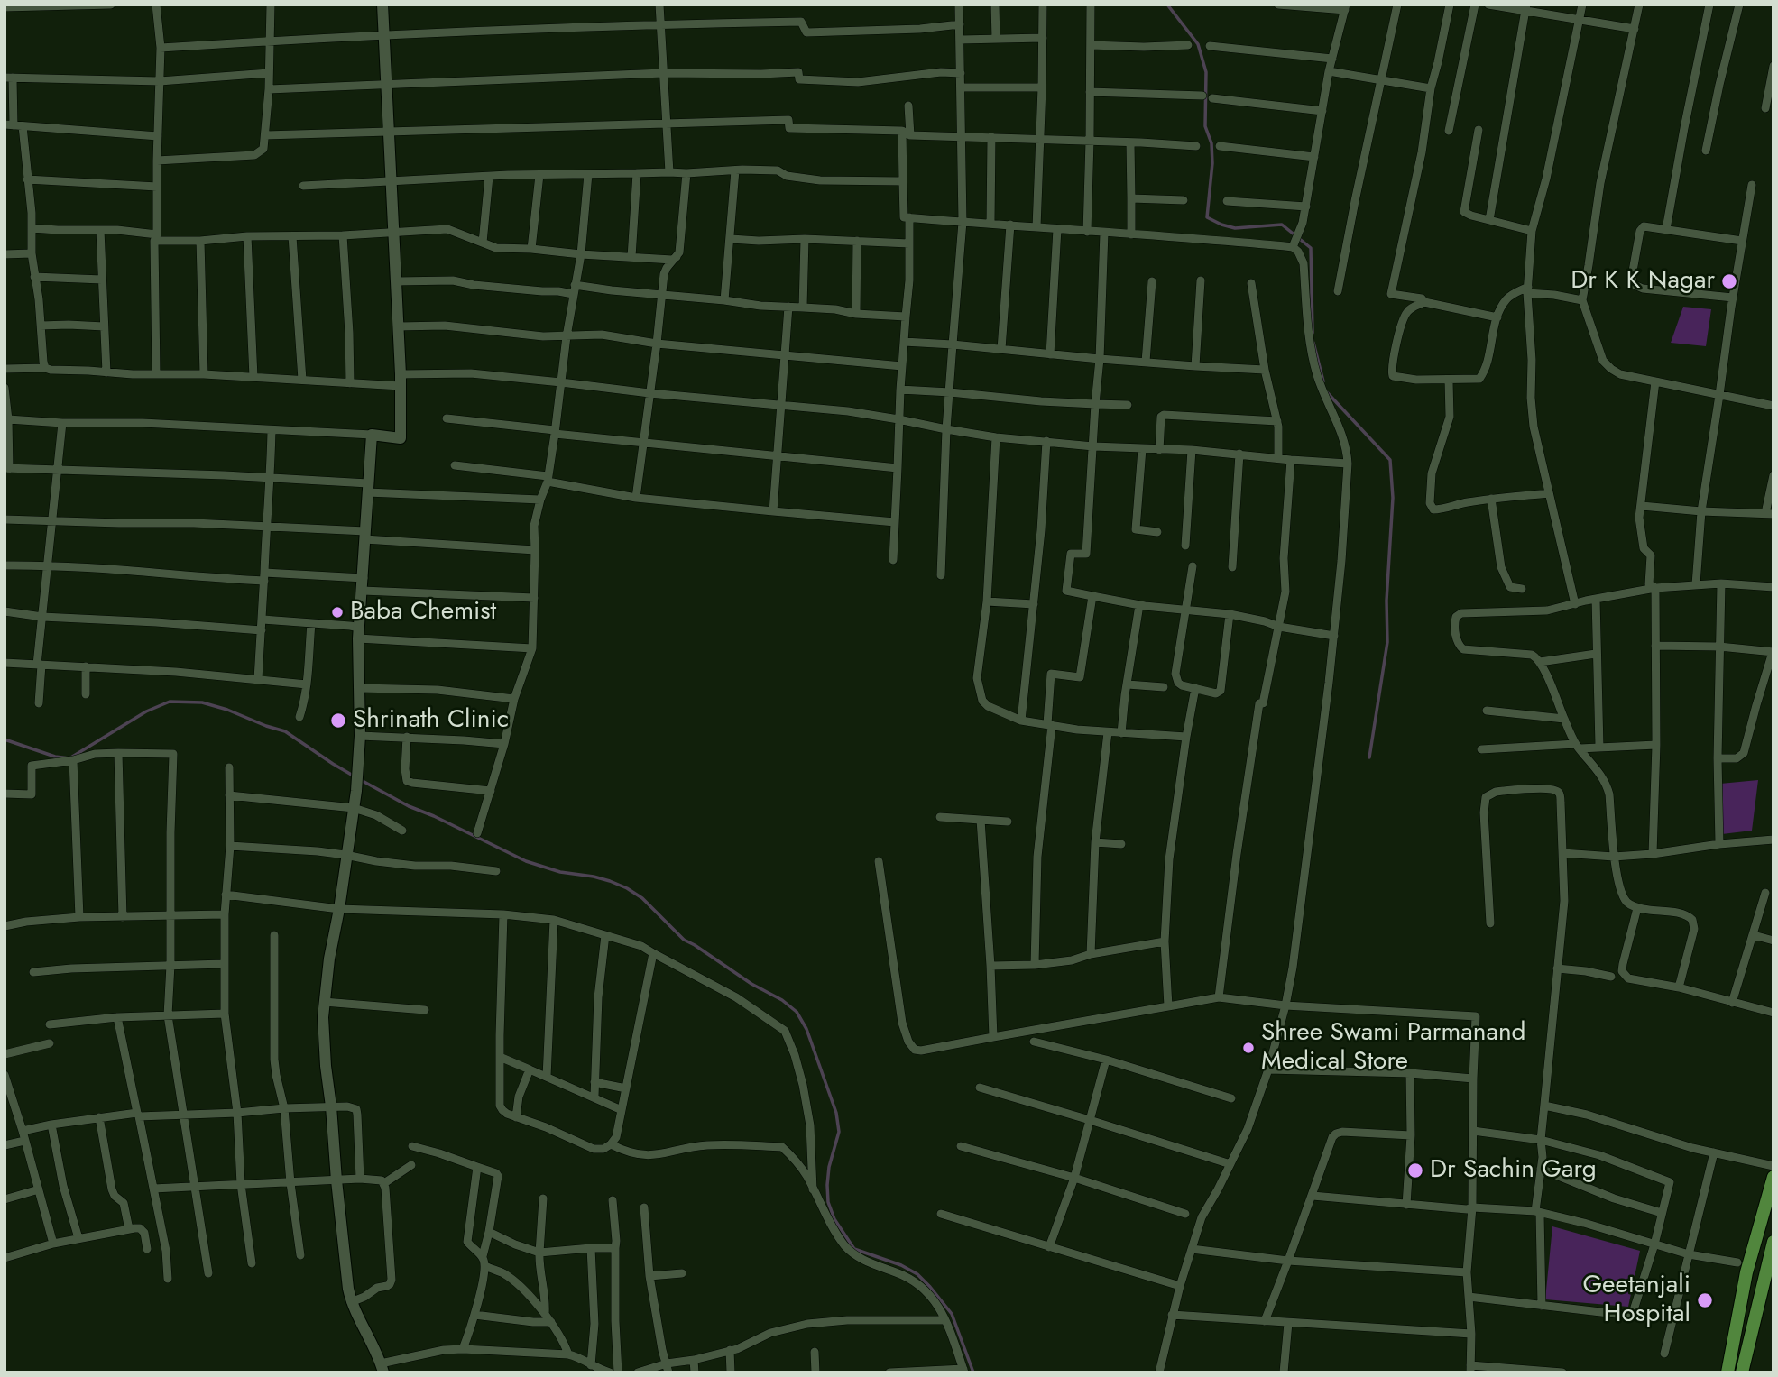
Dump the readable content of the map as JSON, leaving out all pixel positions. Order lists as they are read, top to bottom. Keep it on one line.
{"places":["Dr K K Nagar","Baba Chemist","Shrinath Clinic","Shree Swami Parmanand Medical Store","Dr Sachin Garg","Geetanjali Hospital"]}
